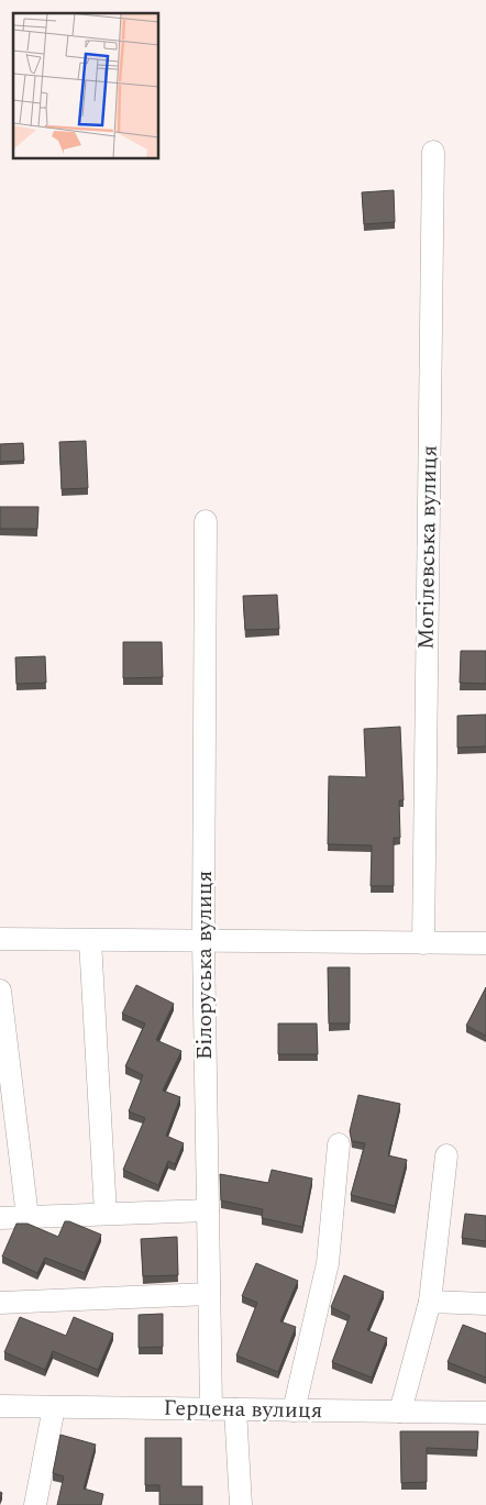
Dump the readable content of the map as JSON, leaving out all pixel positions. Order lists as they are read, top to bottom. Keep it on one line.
{"streets":{"street":["Могілевська вулиця","Білоруська вулиця","Герцена вулиця"]},"crossings":[["Білоруська вулиця","Герцена вулиця"]]}
